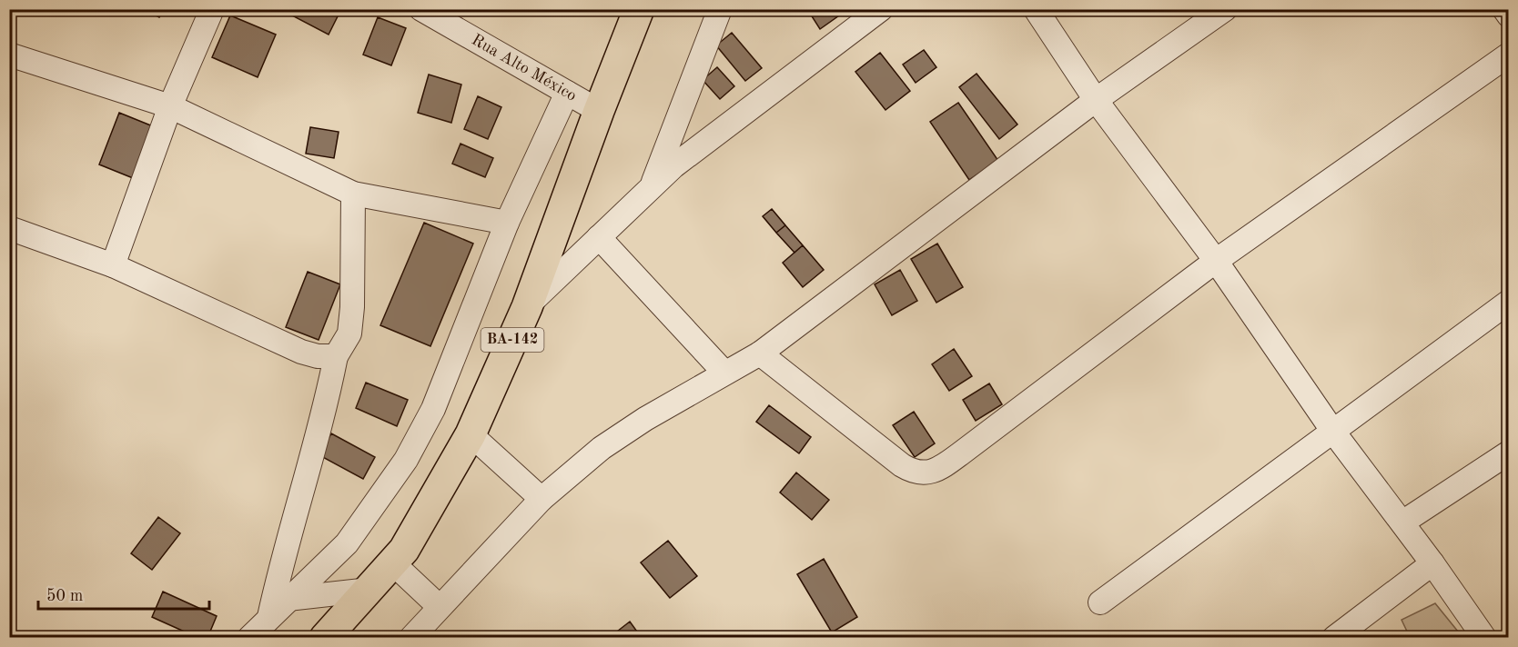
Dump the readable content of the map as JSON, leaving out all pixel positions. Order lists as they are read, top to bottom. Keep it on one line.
{"streets":{"main road":["BA-142"],"street":["Rua Alto México"]},"crossings":[["Rua Alto México","BA-142"]],"scale_bar":"50 m"}
